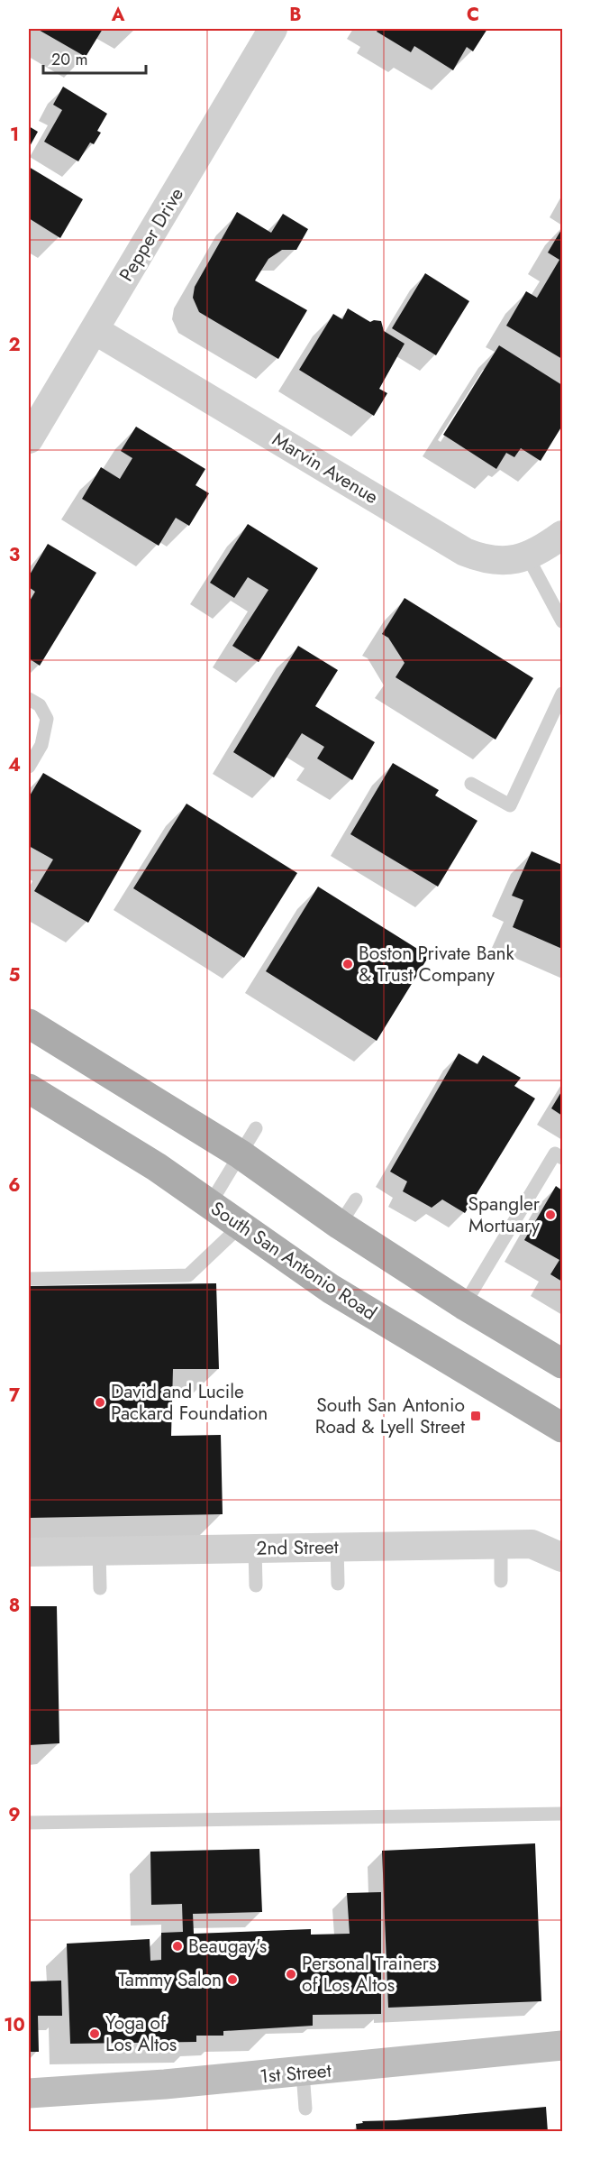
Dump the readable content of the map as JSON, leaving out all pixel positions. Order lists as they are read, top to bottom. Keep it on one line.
{"streets":{"main road":["South San Antonio Road"],"street":["Pepper Drive","Marvin Avenue","2nd Street","1st Street"]},"crossings":[["Pepper Drive","Marvin Avenue"]],"places":{"other":["Boston Private Bank & Trust Company","Spangler Mortuary","David and Lucile Packard Foundation","Beaugay's","Personal Trainers of Los Altos","Tammy Salon","Yoga of Los Altos"],"transit":["South San Antonio Road & Lyell Street"]},"scale_bar":"20 m","grid":{"columns":["A","B","C"],"rows":["1","2","3","4","5","6","7","8","9","10"]}}
